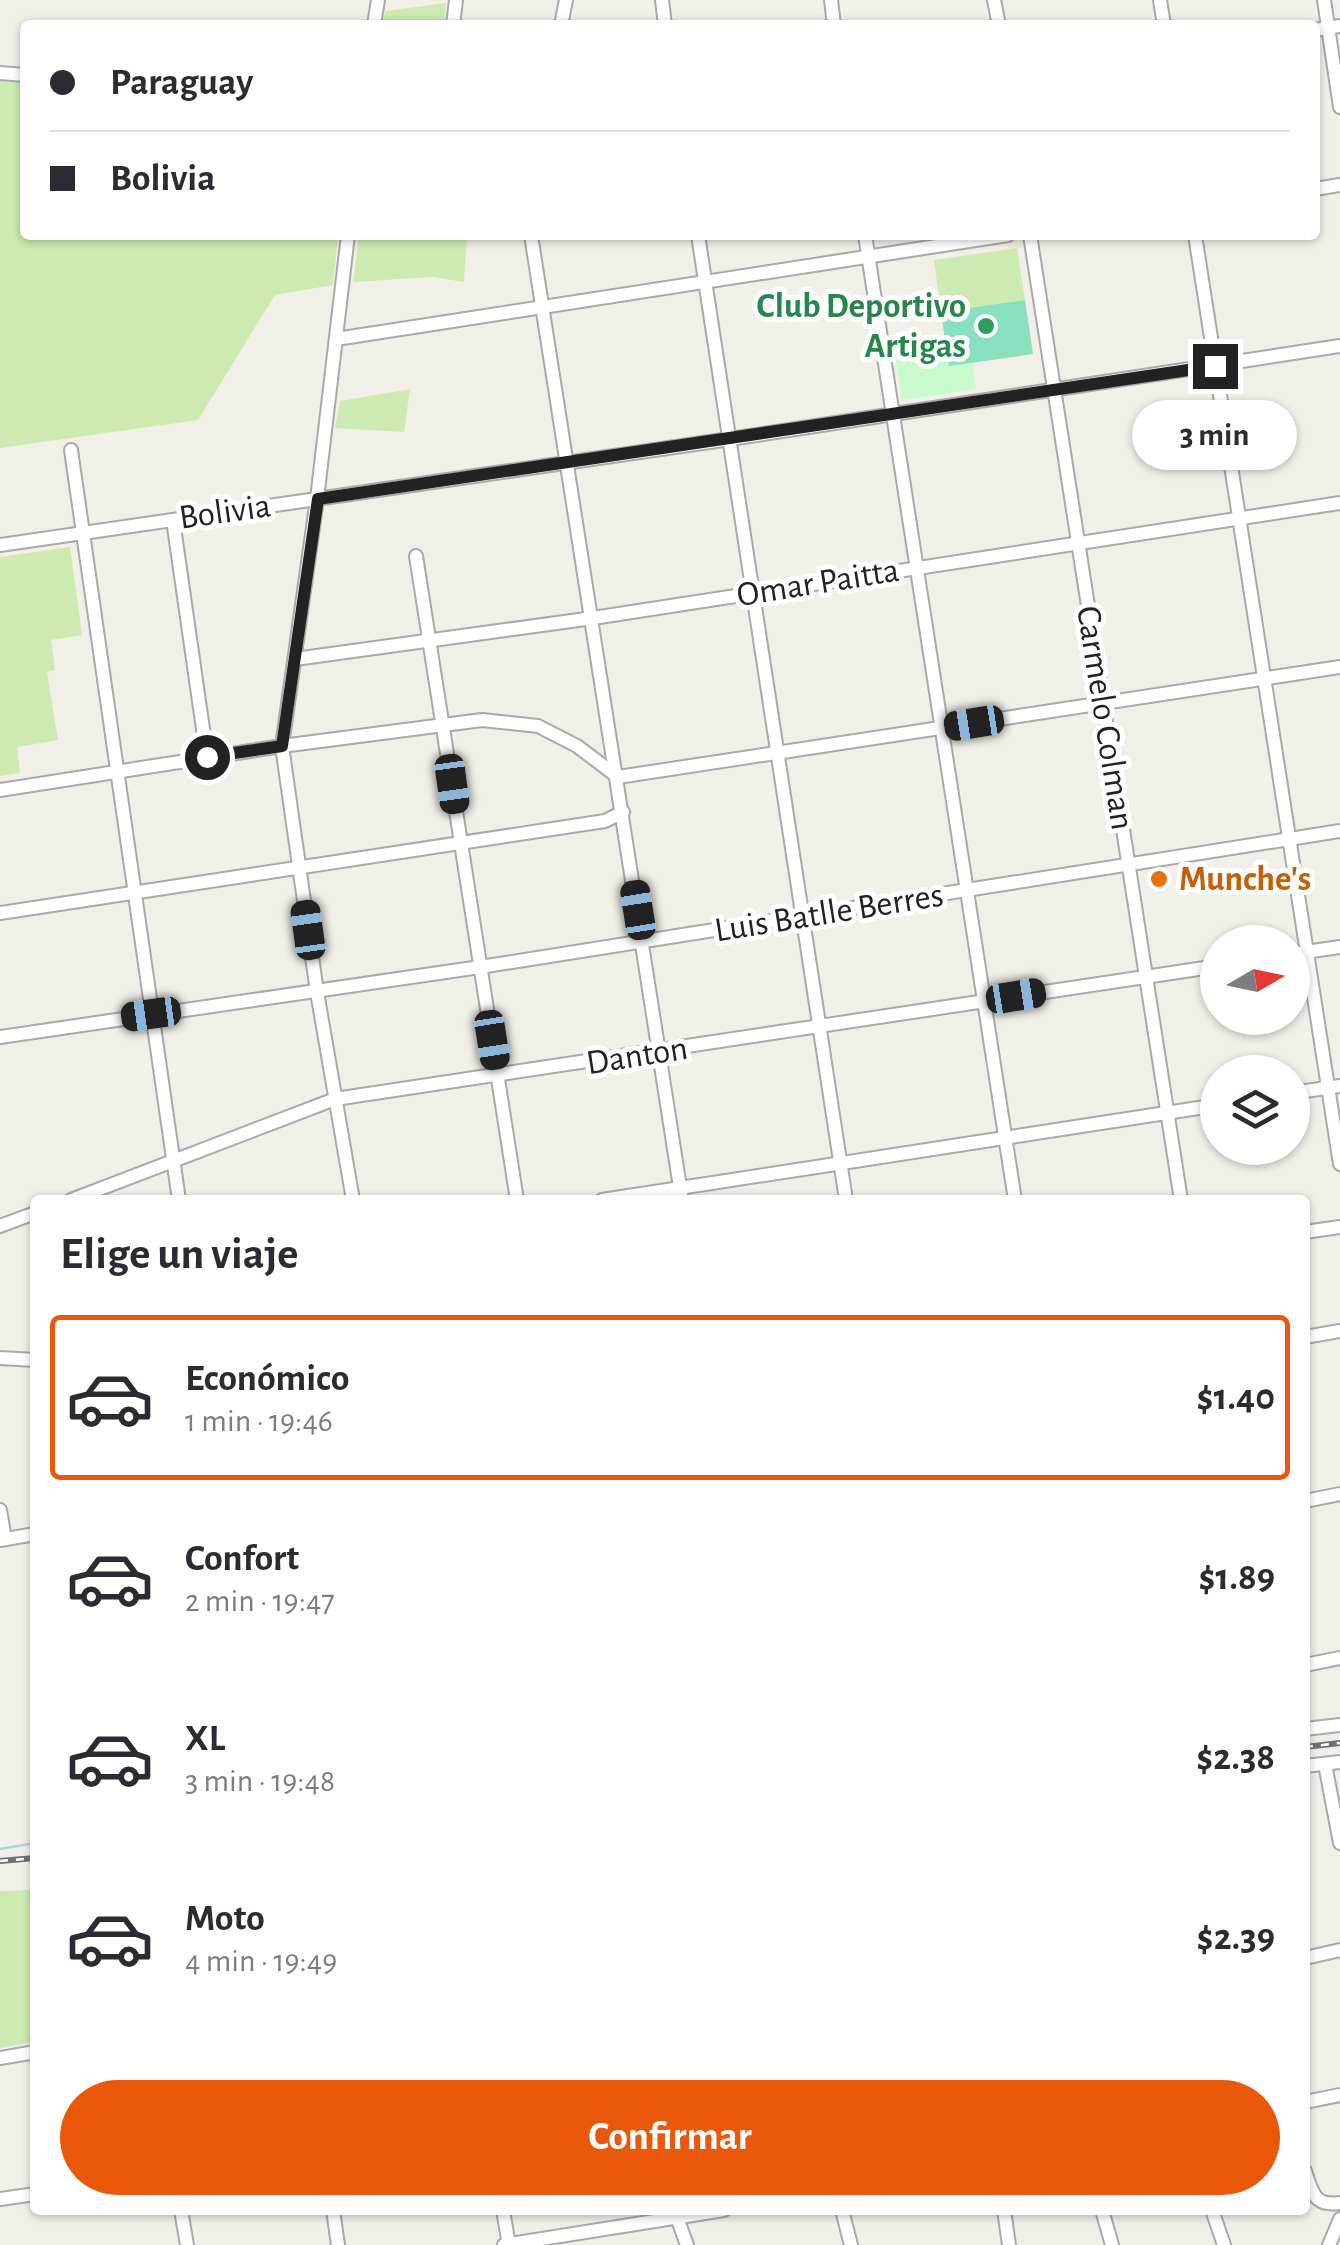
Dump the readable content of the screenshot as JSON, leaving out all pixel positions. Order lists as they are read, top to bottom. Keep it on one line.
{"streets":{"street":["Bolivia","Omar Paitta","Carmelo Colman","Luis Batlle Berres","Danton"]},"crossings":[["Bolivia","Carmelo Colman"],["Omar Paitta","Carmelo Colman"],["Carmelo Colman","Luis Batlle Berres"],["Carmelo Colman","Danton"]],"places":["Club Deportivo Artigas","Munche's"],"north":"right","page":{"banner":["Paraguay","Bolivia"],"bubble":"3 min","heading":"Elige un viaje","list":[{"name":"Económico","note":"1 min · 19:46","value":"$1.40"},{"name":"Confort","note":"2 min · 19:47","value":"$1.89"},{"name":"XL","note":"3 min · 19:48","value":"$2.38"},{"name":"Moto","note":"4 min · 19:49","value":"$2.39"}],"buttons":"Confirmar"}}
